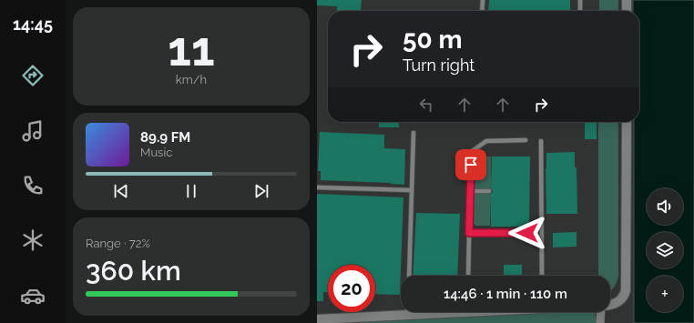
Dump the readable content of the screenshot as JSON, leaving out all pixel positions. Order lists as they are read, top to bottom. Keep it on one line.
{"page":{"tabs":"14:45","tile":[["11","km/h"],["Range · 72%","360 km"]],"turn":["50 m","Turn right"],"song":["89.9 FM","Music"],"map_buttons":"+","limit":"20","trip":"14:46 · 1 min · 110 m"}}
